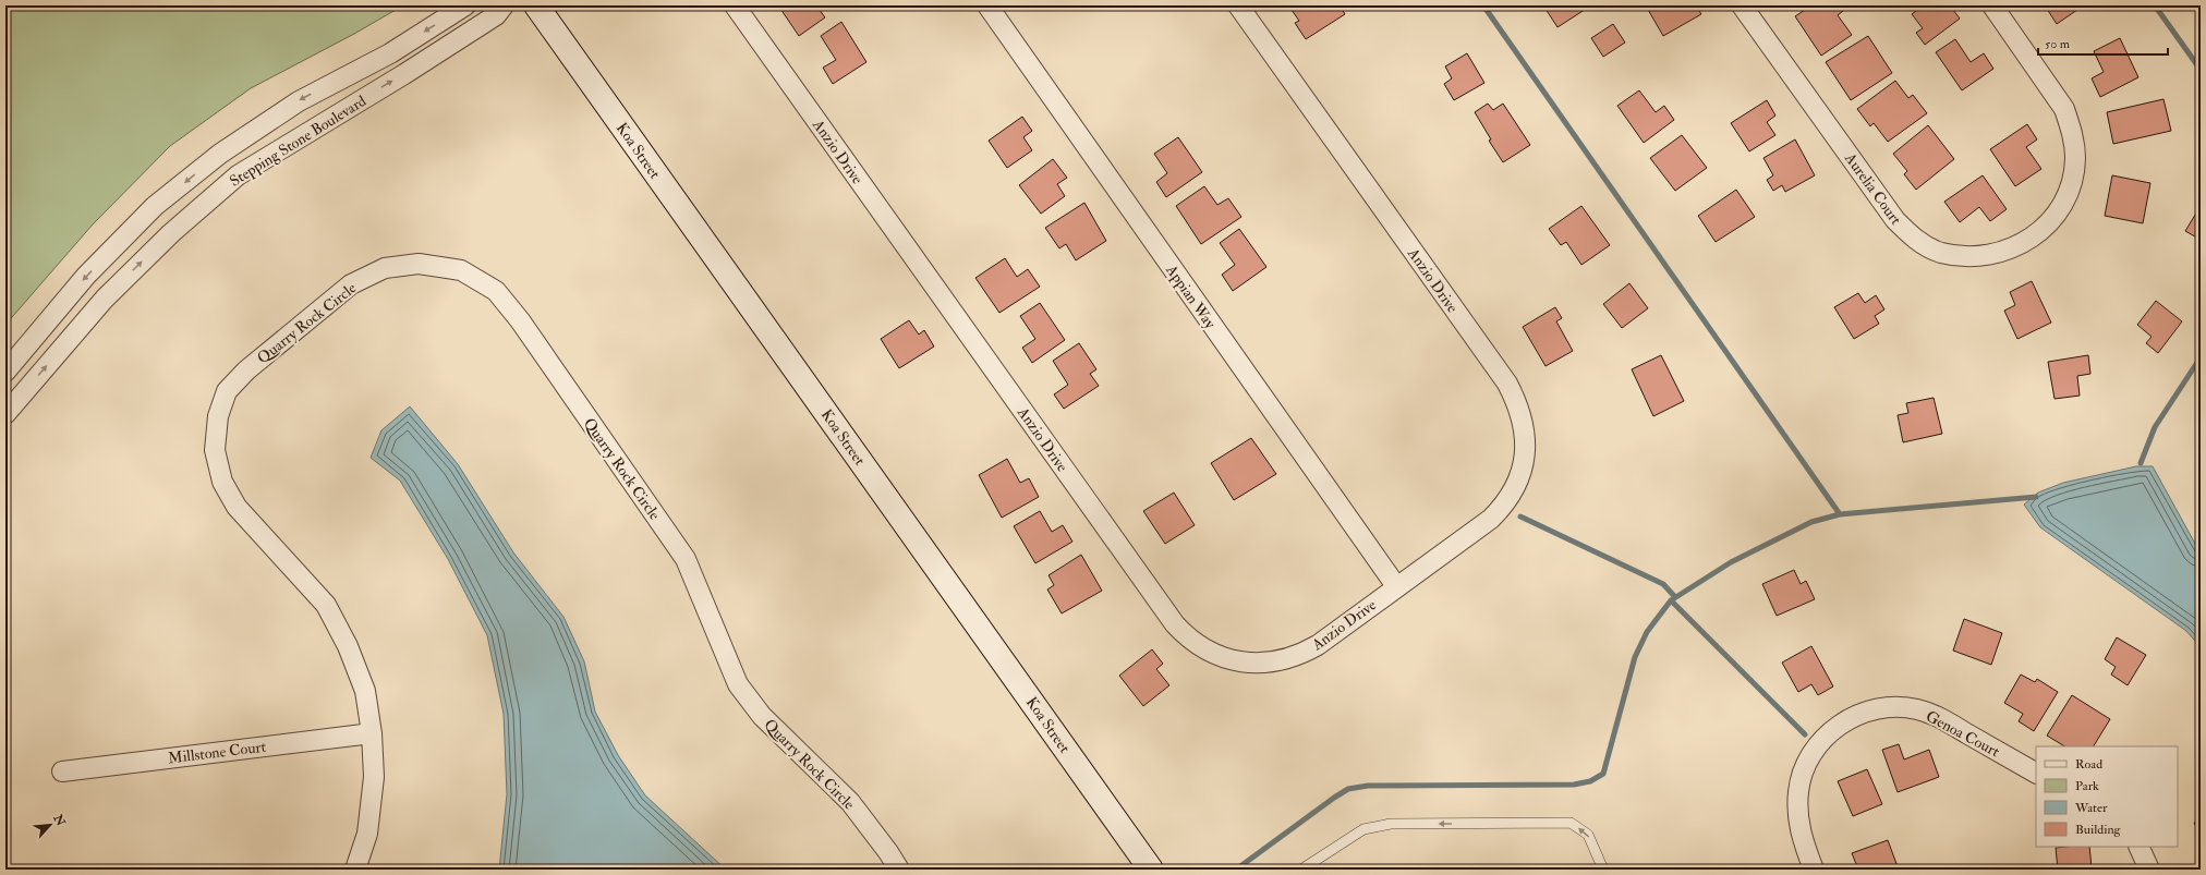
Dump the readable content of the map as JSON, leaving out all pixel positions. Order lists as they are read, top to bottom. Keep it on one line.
{"streets":{"main road":["Koa Street"],"street":["Stepping Stone Boulevard","Anzio Drive","Aurelia Court","Appian Way","Quarry Rock Circle","Genoa Court","Millstone Court"]},"crossings":[["Anzio Drive","Appian Way"],["Quarry Rock Circle","Millstone Court"]],"legend":["Road","Park","Water","Building"],"scale_bar":"50 m","north":"top right"}
